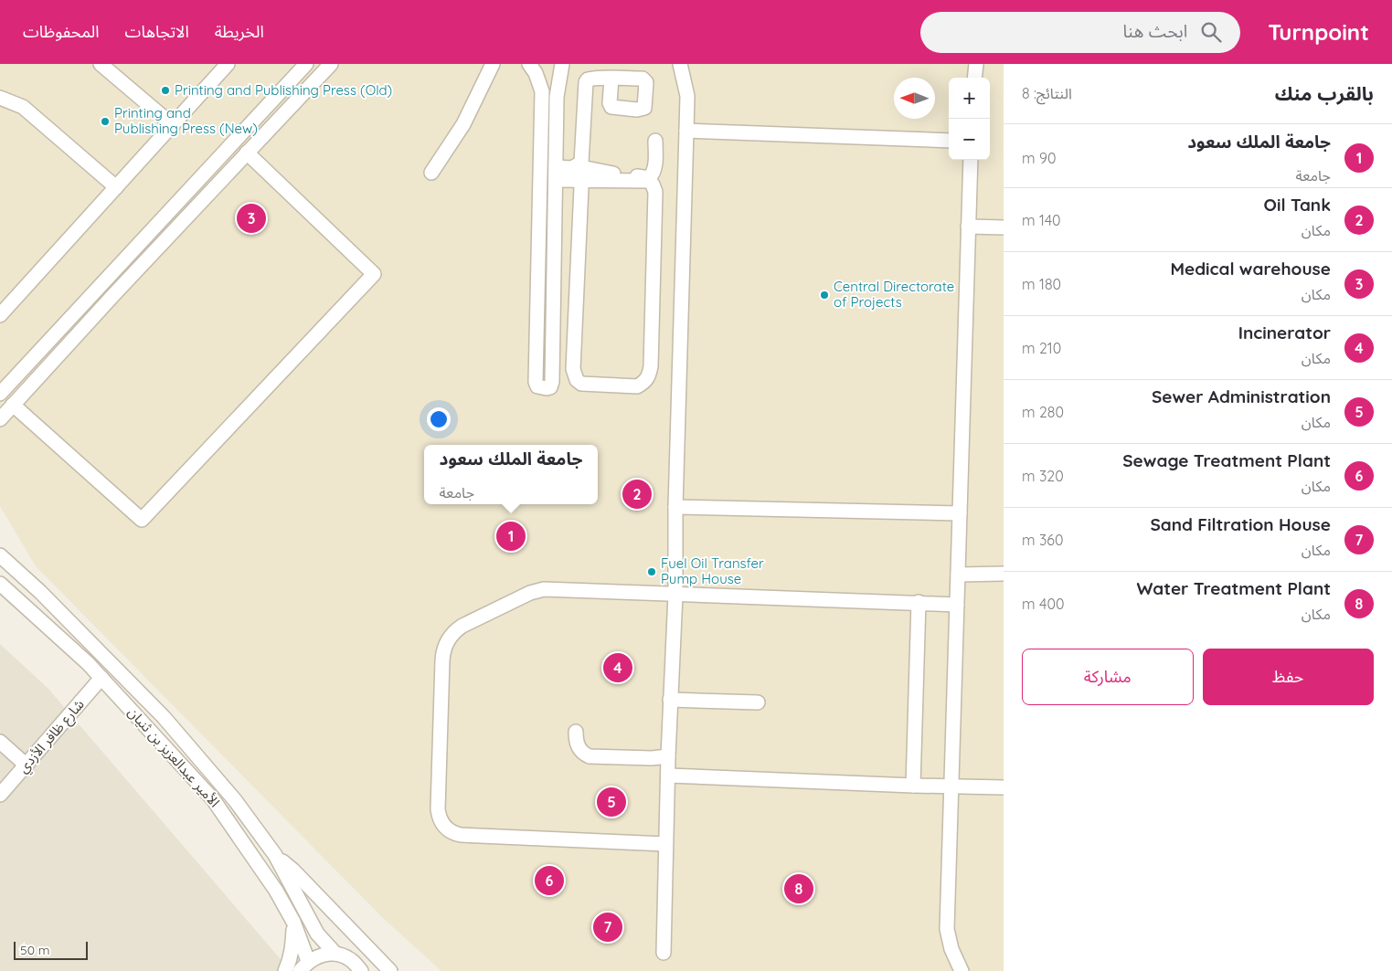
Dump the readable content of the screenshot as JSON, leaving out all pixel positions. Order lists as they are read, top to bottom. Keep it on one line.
{"streets":{"street":["شارع ظافر الأزدي","الأمير عبدالعزيز بن ثنيان"]},"crossings":[["شارع ظافر الأزدي","الأمير عبدالعزيز بن ثنيان"]],"places":["Printing and Publishing Press (Old)","Printing and Publishing Press (New)","Central Directorate of Projects","Fuel Oil Transfer Pump House"],"scale_bar":"50 m","north":"left","page":{"header":"Turnpoint","search":"ابحث هنا","nav":["الخريطة","الاتجاهات","المحفوظات"],"heading":["بالقرب منك","النتائج: 8"],"map_buttons":["+","−"],"list":[{"mark":"1","name":"جامعة الملك سعود","note":"جامعة","value":"90 m"},{"mark":"2","name":"Oil Tank","note":"مكان","value":"140 m"},{"mark":"3","name":"Medical warehouse","note":"مكان","value":"180 m"},{"mark":"4","name":"Incinerator","note":"مكان","value":"210 m"},{"mark":"5","name":"Sewer Administration","note":"مكان","value":"280 m"},{"mark":"6","name":"Sewage Treatment Plant","note":"مكان","value":"320 m"},{"mark":"7","name":"Sand Filtration House","note":"مكان","value":"360 m"},{"mark":"8","name":"Water Treatment Plant","note":"مكان","value":"400 m"}],"pins":["3","2","1","4","5","6","8","7"],"popup":["جامعة الملك سعود","جامعة"],"buttons":["حفظ","مشاركة"],"scale":"50 m"}}
